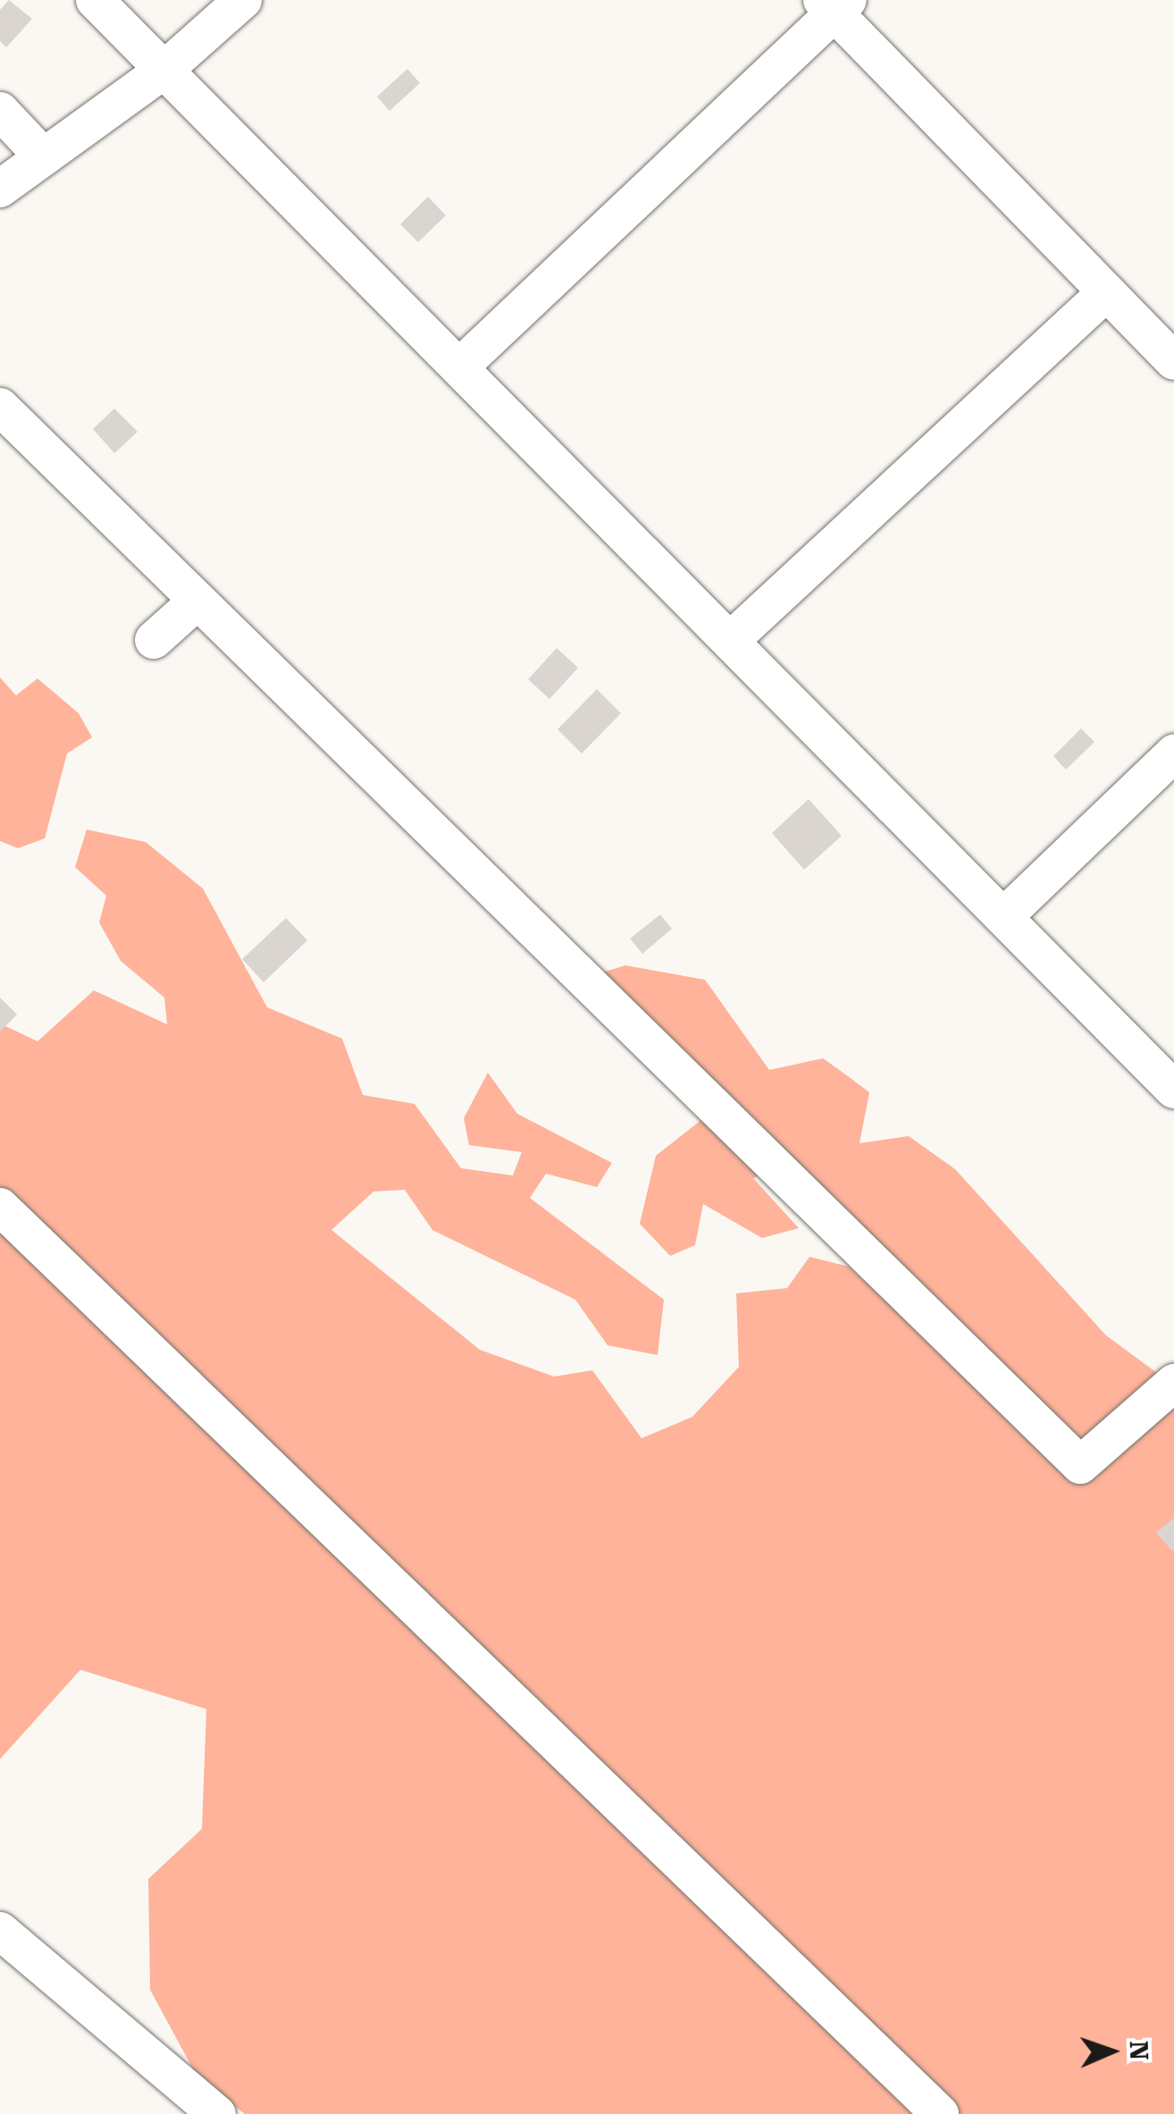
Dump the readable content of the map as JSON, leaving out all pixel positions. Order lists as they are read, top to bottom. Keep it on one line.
{"north":"right"}
